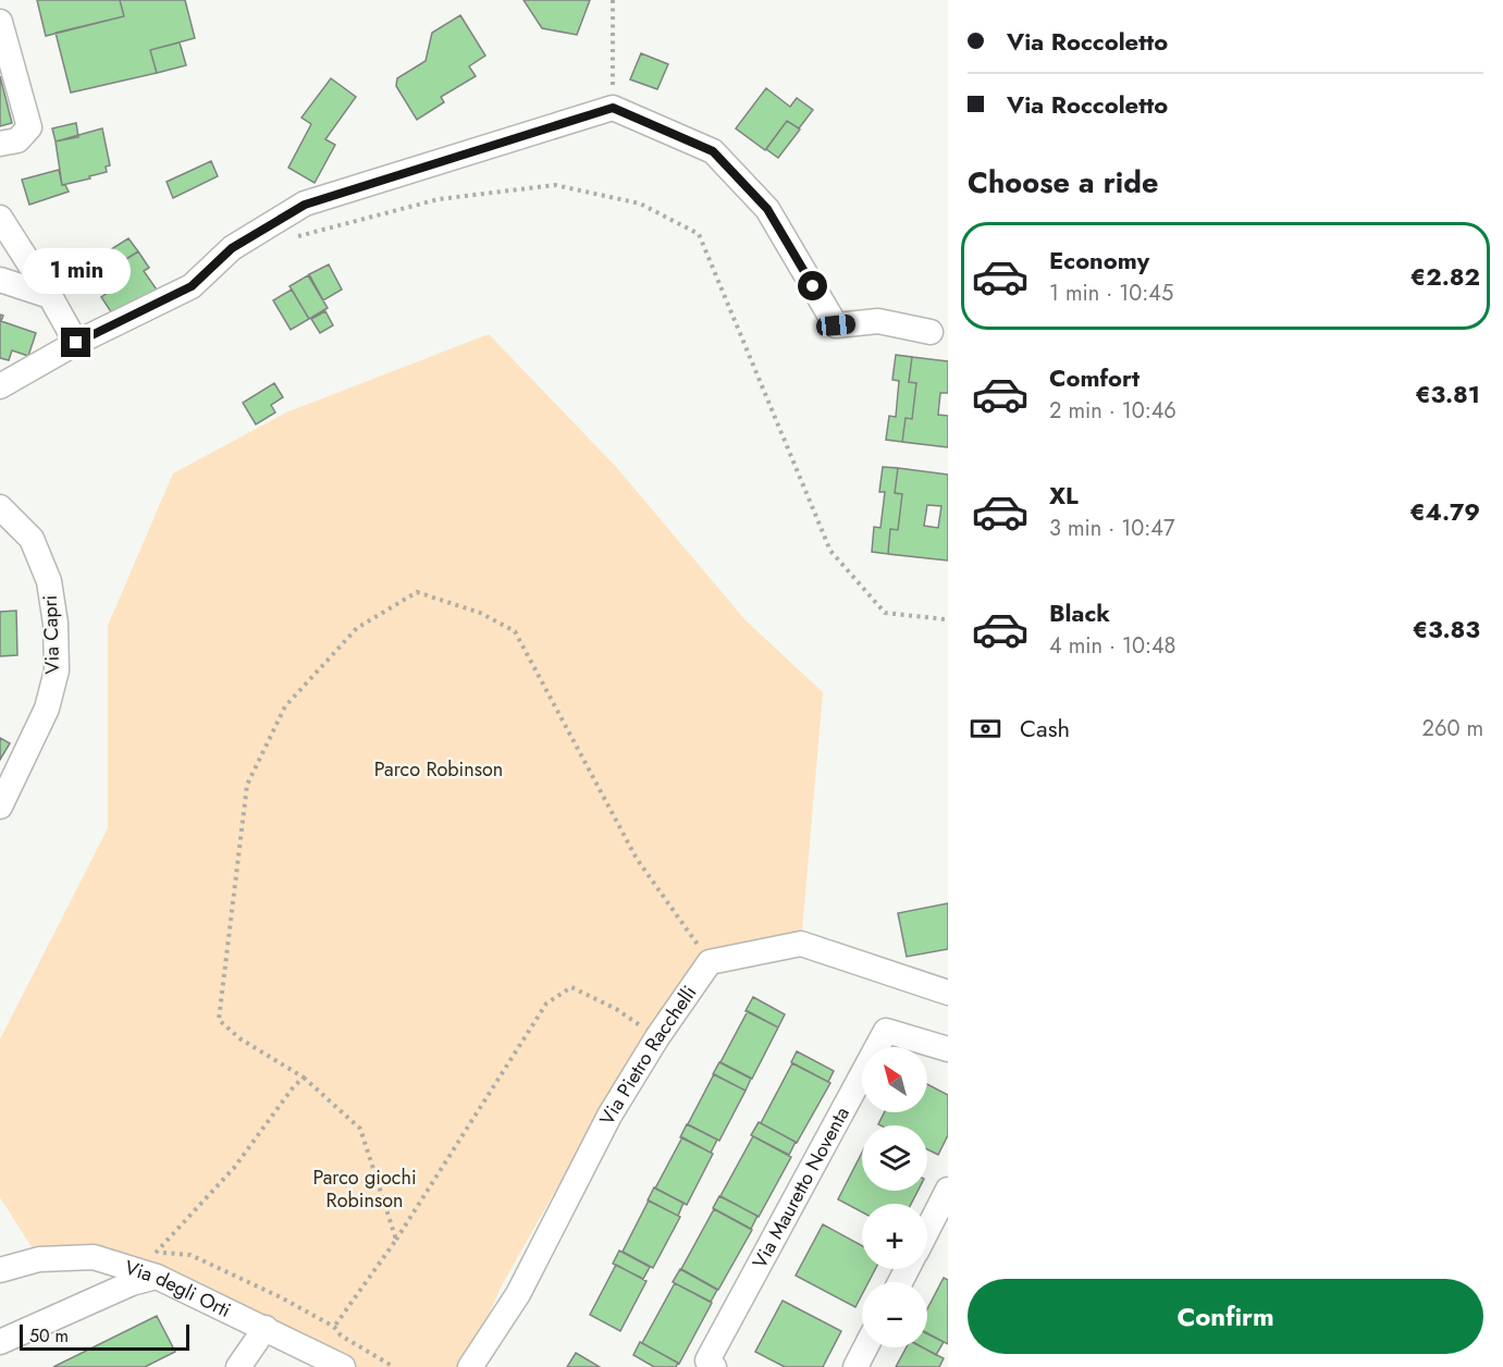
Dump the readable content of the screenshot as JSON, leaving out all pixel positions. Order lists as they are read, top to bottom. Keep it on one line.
{"streets":{"street":["Via Capri","Via Pietro Racchelli","Via Mauretto Noventa","Via degli Orti"]},"parks":["Parco Robinson","Parco giochi Robinson"],"scale_bar":"50 m","north":"top left","page":{"banner":["Via Roccoletto","Via Roccoletto"],"heading":"Choose a ride","list":[{"name":"Economy","note":"1 min · 10:45","value":"€2.82"},{"name":"Comfort","note":"2 min · 10:46","value":"€3.81"},{"name":"XL","note":"3 min · 10:47","value":"€4.79"},{"name":"Black","note":"4 min · 10:48","value":"€3.83"}],"bubble":"1 min","pay":["Cash","260 m"],"map_buttons":["+","−"],"buttons":"Confirm","scale":"50 m"}}
